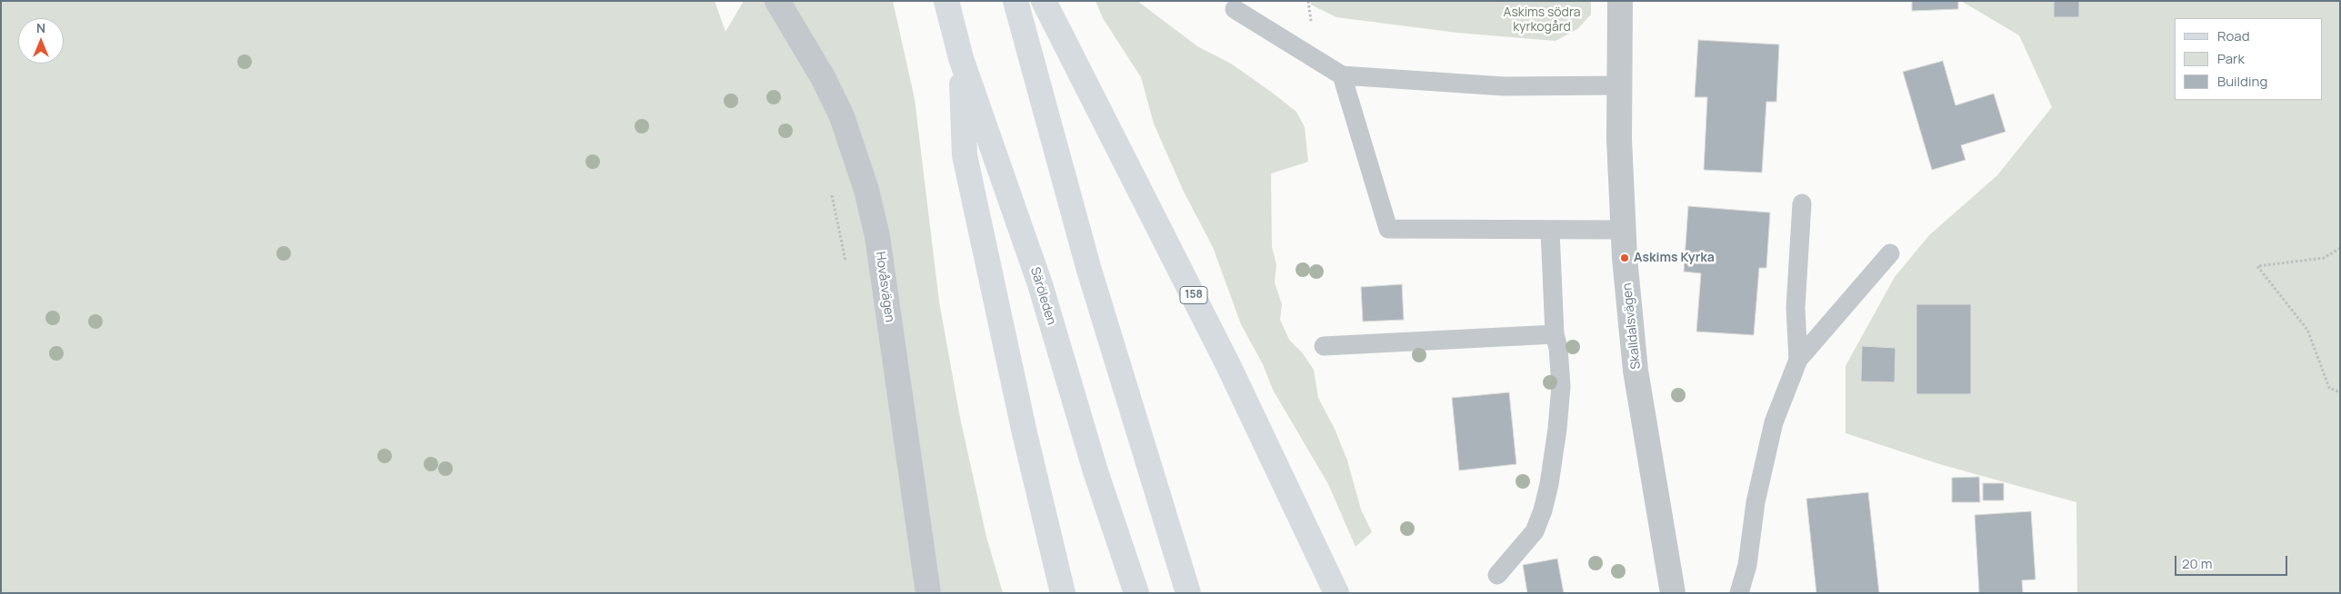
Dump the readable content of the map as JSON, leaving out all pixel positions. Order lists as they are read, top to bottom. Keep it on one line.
{"streets":{"main road":["158","Säröleden"],"street":["Hovåsvägen","Skalldalsvägen"]},"parks":["Askims södra kyrkogård"],"places":["Askims Kyrka"],"legend":["Road","Park","Building"],"scale_bar":"20 m","north":"top"}
